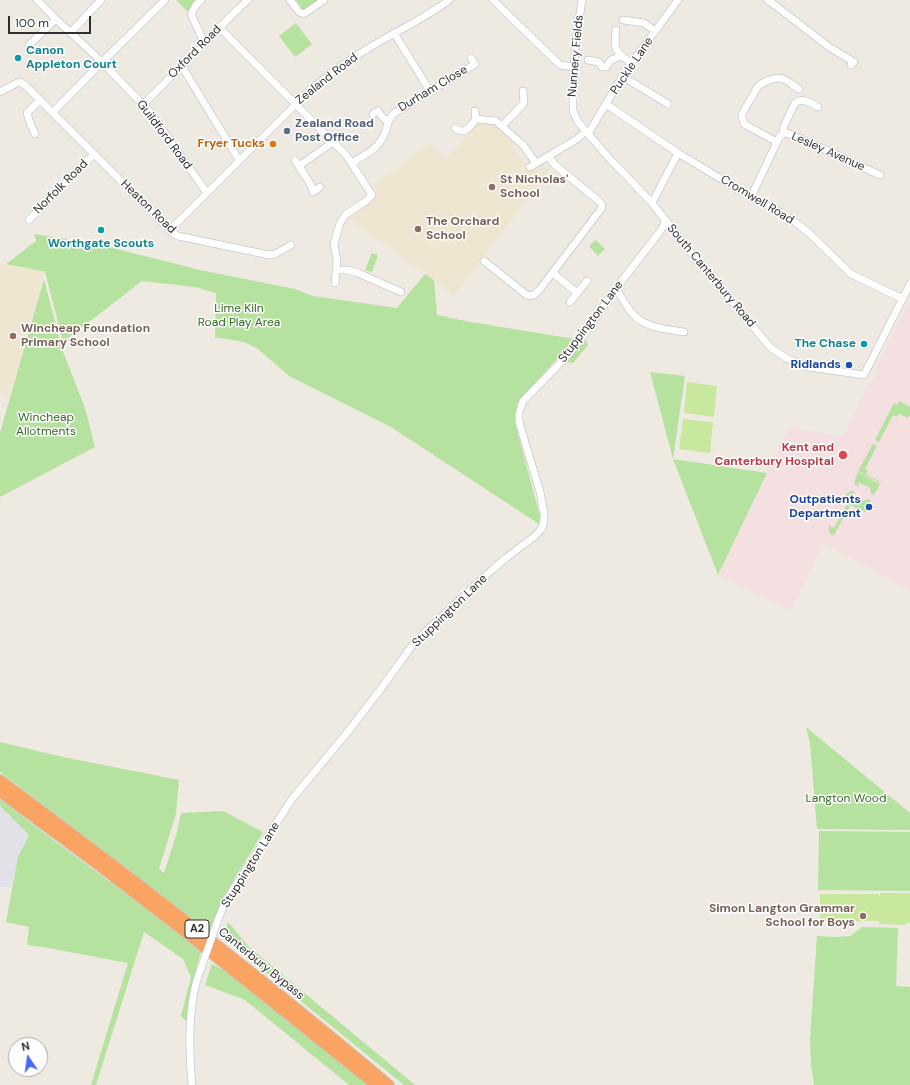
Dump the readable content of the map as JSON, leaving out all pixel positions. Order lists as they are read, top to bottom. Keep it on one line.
{"streets":{"highway":["A2","Canterbury Bypass"],"street":["Oxford Road","Nunnery Fields","Puckle Lane","Zealand Road","Durham Close","Guildford Road","Lesley Avenue","Norfolk Road","Cromwell Road","Heaton Road","South Canterbury Road","Stuppington Lane"]},"crossings":[["Oxford Road","Guildford Road"],["Nunnery Fields","Puckle Lane"],["Nunnery Fields","South Canterbury Road"],["Puckle Lane","Cromwell Road"],["Puckle Lane","South Canterbury Road"],["Zealand Road","Guildford Road"],["Zealand Road","Heaton Road"],["Lesley Avenue","Cromwell Road"],["Norfolk Road","Heaton Road"],["Cromwell Road","South Canterbury Road"],["South Canterbury Road","Stuppington Lane"]],"parks":["Lime Kiln Road Play Area","Wincheap Allotments","Langton Wood"],"places":["Canon Appleton Court","Zealand Road Post Office","Fryer Tucks","St Nicholas' School","The Orchard School","Worthgate Scouts","Wincheap Foundation Primary School","The Chase","Ridlands","Kent and Canterbury Hospital","Outpatients Department","Simon Langton Grammar School for Boys"],"scale_bar":"100 m","north":"top"}
